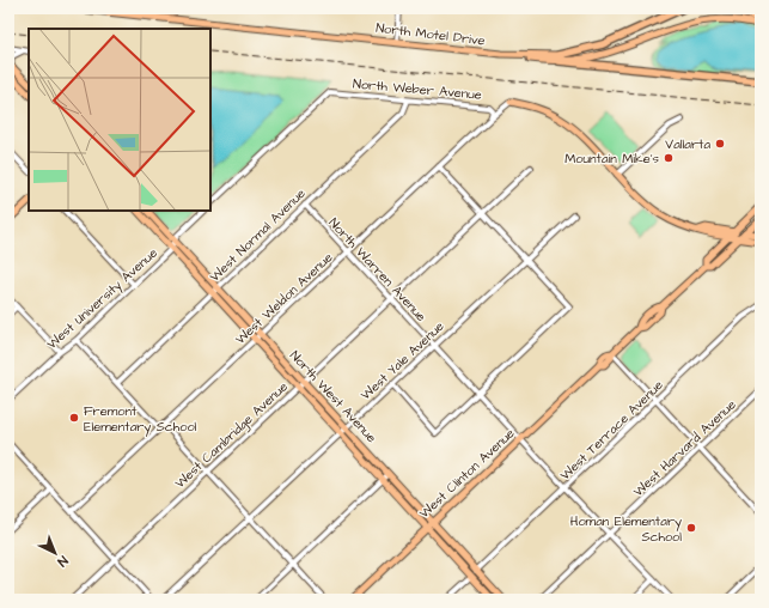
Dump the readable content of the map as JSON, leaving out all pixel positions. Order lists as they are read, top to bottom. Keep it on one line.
{"streets":{"main road":["North Motel Drive","North West Avenue","West Clinton Avenue"],"street":["North Weber Avenue","West Normal Avenue","North Warren Avenue","West University Avenue","West Weldon Avenue","West Yale Avenue","West Terrace Avenue","West Cambridge Avenue","West Harvard Avenue"]},"crossings":[["North Weber Avenue","West Normal Avenue"],["North Weber Avenue","West Weldon Avenue"],["West Normal Avenue","North Warren Avenue"],["West Normal Avenue","North West Avenue"],["North Warren Avenue","West Weldon Avenue"],["North Warren Avenue","West Yale Avenue"],["North Warren Avenue","West Terrace Avenue"],["North Warren Avenue","West Cambridge Avenue"],["North Warren Avenue","West Harvard Avenue"],["North Warren Avenue","West Clinton Avenue"],["West University Avenue","North West Avenue"],["West Weldon Avenue","North West Avenue"],["West Yale Avenue","North West Avenue"],["North West Avenue","West Terrace Avenue"],["North West Avenue","West Cambridge Avenue"],["North West Avenue","West Clinton Avenue"]],"places":["Vallarta","Mountain Mike's","Fremont Elementary School","Homan Elementary School"],"north":"bottom right"}
